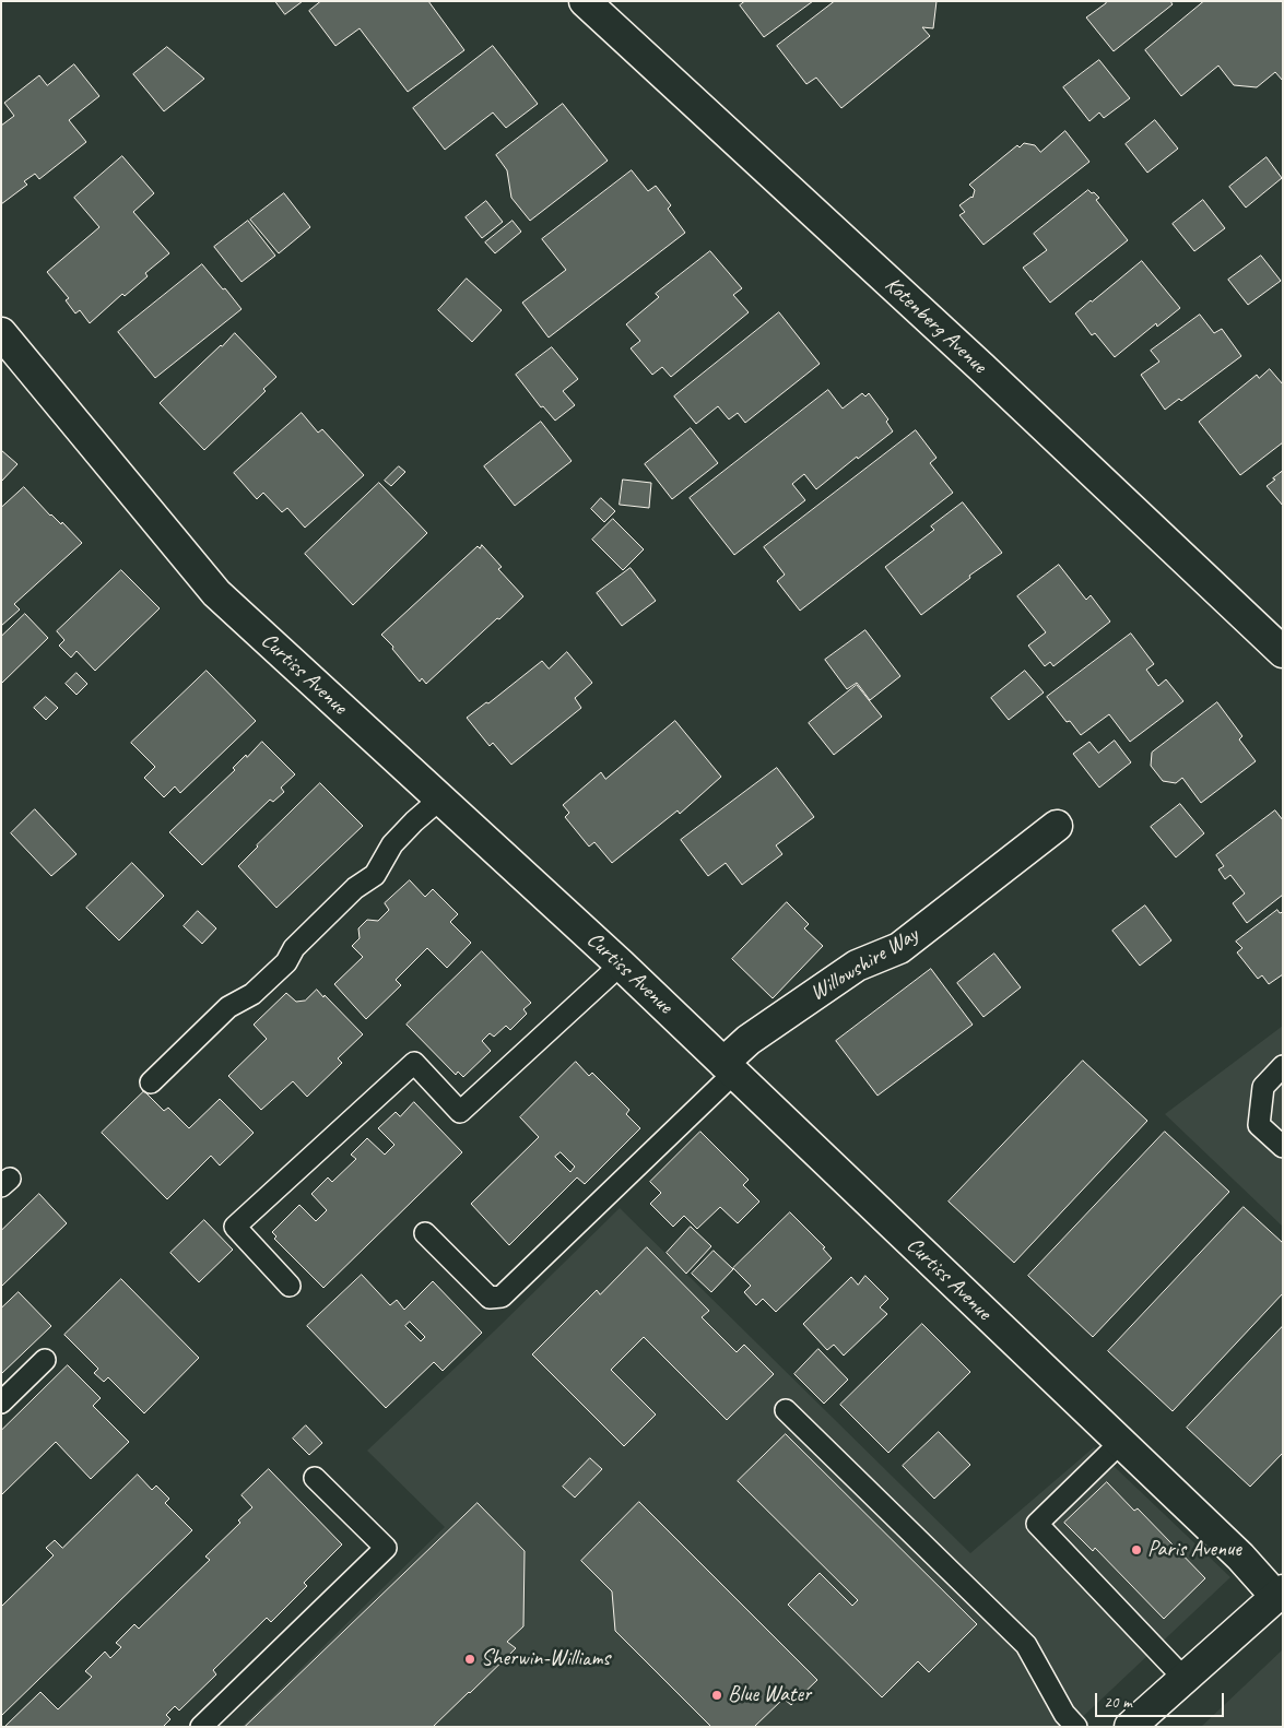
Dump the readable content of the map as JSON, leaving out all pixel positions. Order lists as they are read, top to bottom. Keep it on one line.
{"streets":{"street":["Kotenberg Avenue","Curtiss Avenue","Willowshire Way"]},"crossings":[["Curtiss Avenue","Willowshire Way"]],"places":["Paris Avenue","Sherwin-Williams","Blue Water"],"scale_bar":"20 m"}
